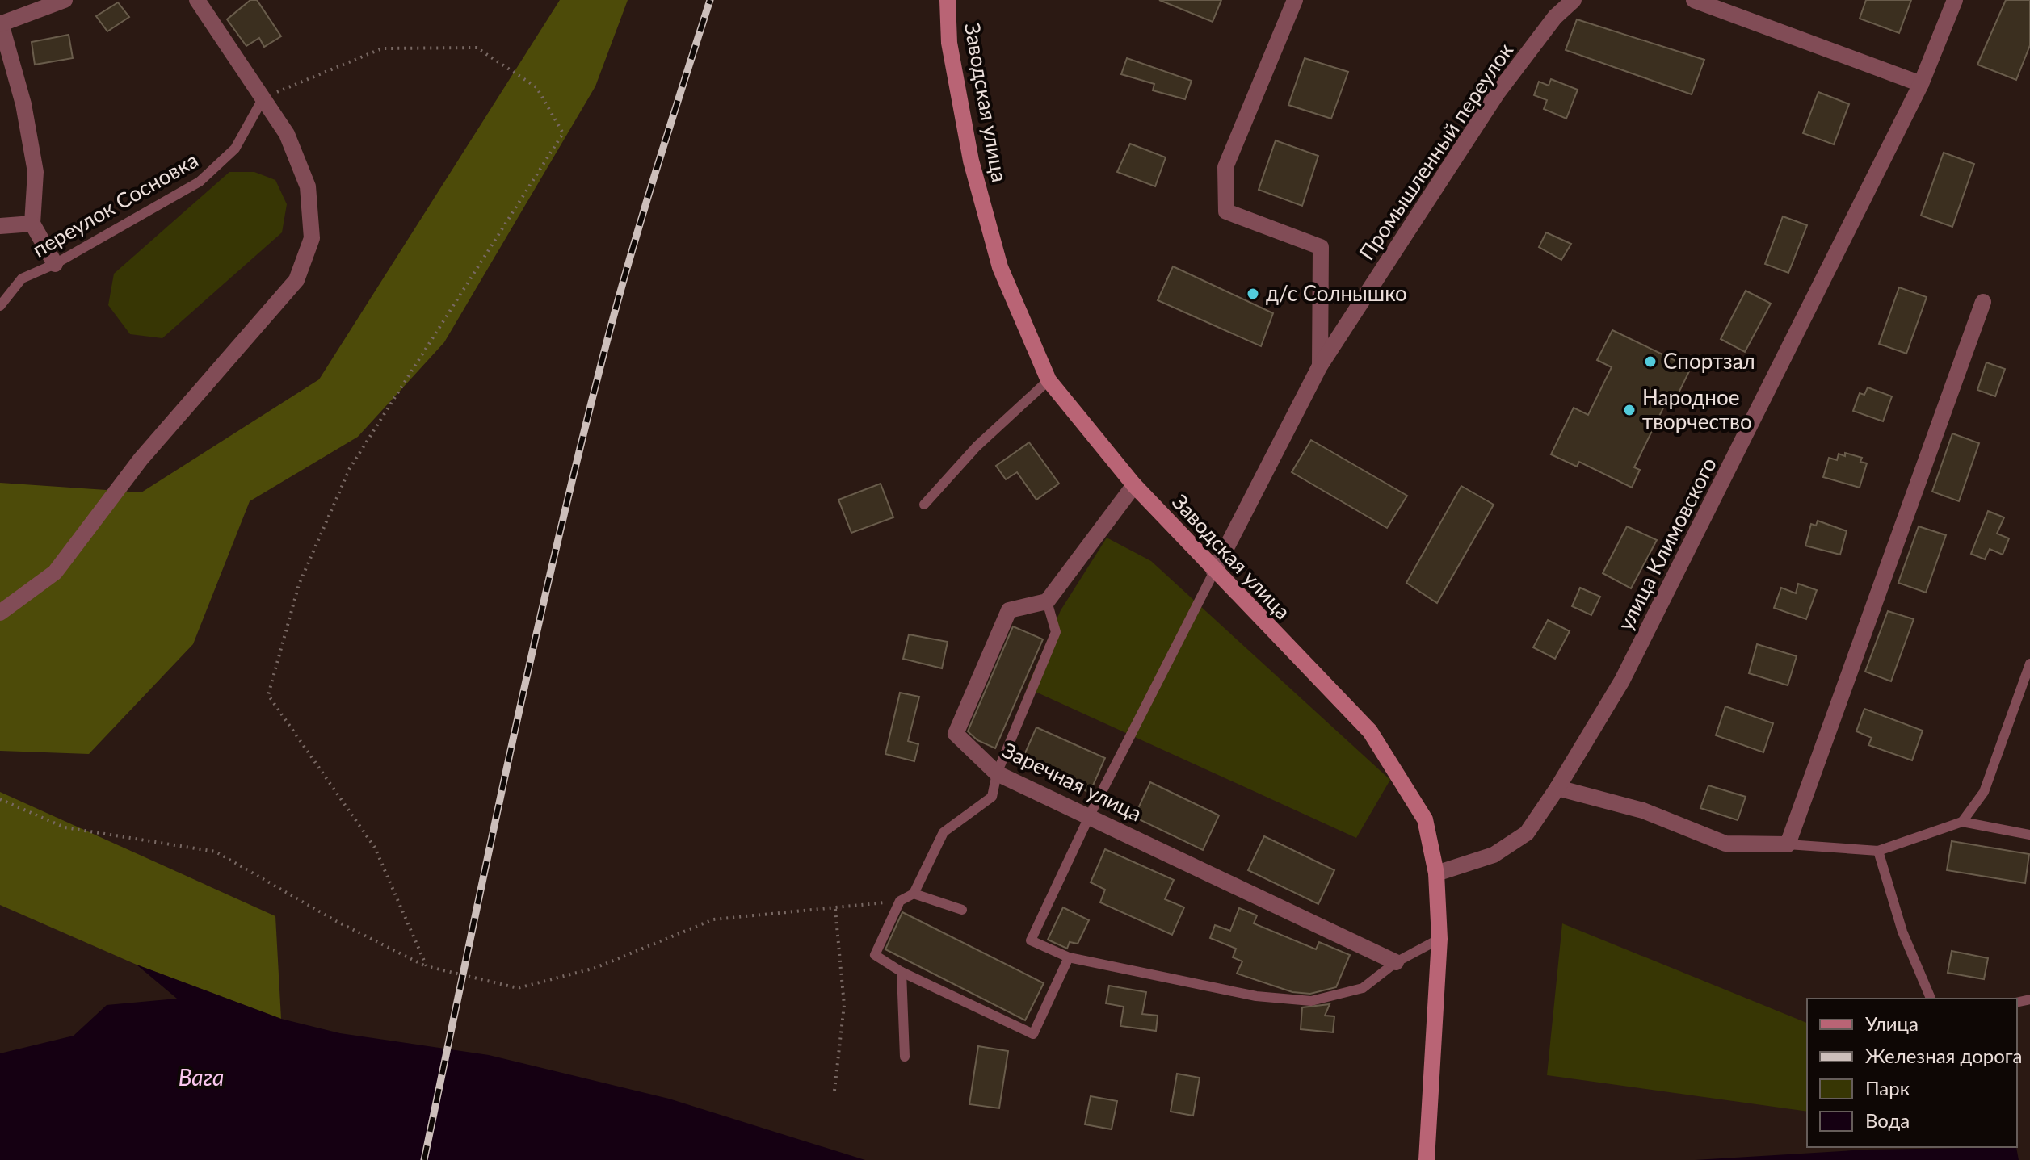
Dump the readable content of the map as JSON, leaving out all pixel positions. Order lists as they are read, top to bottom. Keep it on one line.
{"streets":{"main road":["Заводская улица"],"street":["Промышленный переулок","улица Климовского","Заречная улица"],"lane":["переулок Сосновка"]},"crossings":[["Заводская улица","Промышленный переулок"],["Заводская улица","улица Климовского"]],"water":["Вага"],"places":["д/с Солнышко","Спортзал","Народное творчество"],"legend":["Улица","Железная дорога","Парк","Вода"]}
